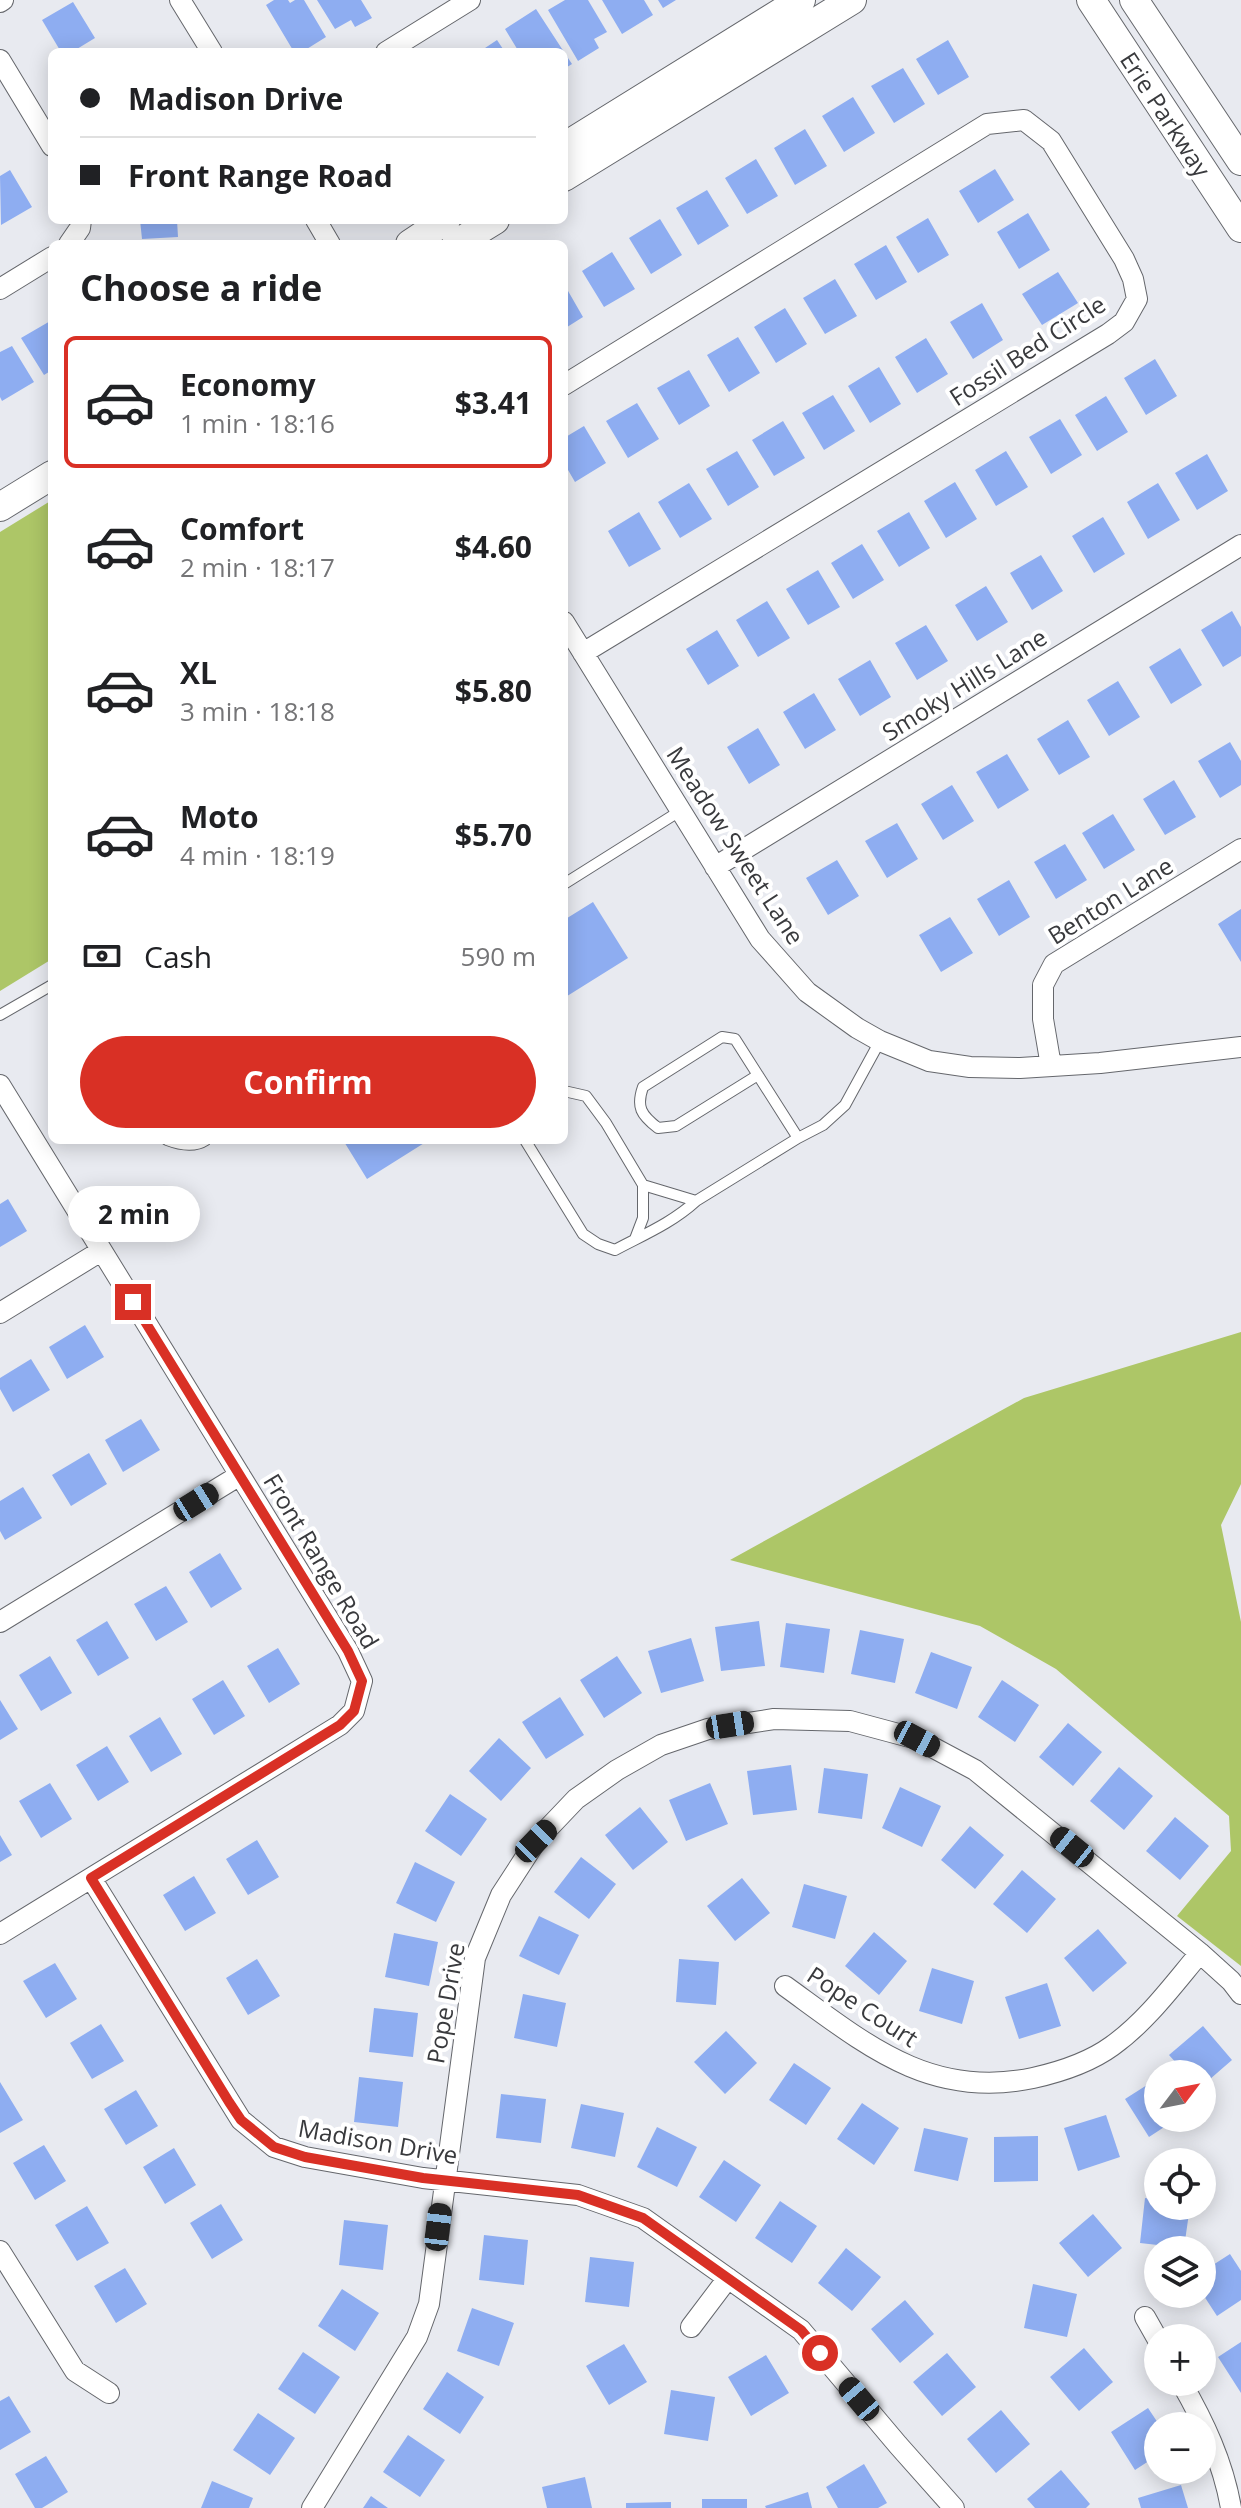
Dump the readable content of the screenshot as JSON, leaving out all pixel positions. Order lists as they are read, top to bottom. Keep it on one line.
{"streets":{"street":["Erie Parkway","Fossil Bed Circle","Smoky Hills Lane","Meadow Sweet Lane","Benton Lane","Front Range Road","Pope Drive","Pope Court","Madison Drive"]},"crossings":[["Fossil Bed Circle","Meadow Sweet Lane"],["Smoky Hills Lane","Meadow Sweet Lane"],["Meadow Sweet Lane","Benton Lane"],["Front Range Road","Madison Drive"],["Pope Drive","Pope Court"],["Pope Drive","Madison Drive"]],"north":"top right","page":{"banner":["Madison Drive","Front Range Road"],"heading":"Choose a ride","list":[{"name":"Economy","note":"1 min · 18:16","value":"$3.41"},{"name":"Comfort","note":"2 min · 18:17","value":"$4.60"},{"name":"XL","note":"3 min · 18:18","value":"$5.80"},{"name":"Moto","note":"4 min · 18:19","value":"$5.70"}],"pay":["Cash","590 m"],"buttons":"Confirm","bubble":"2 min","map_buttons":["+","−"]}}
